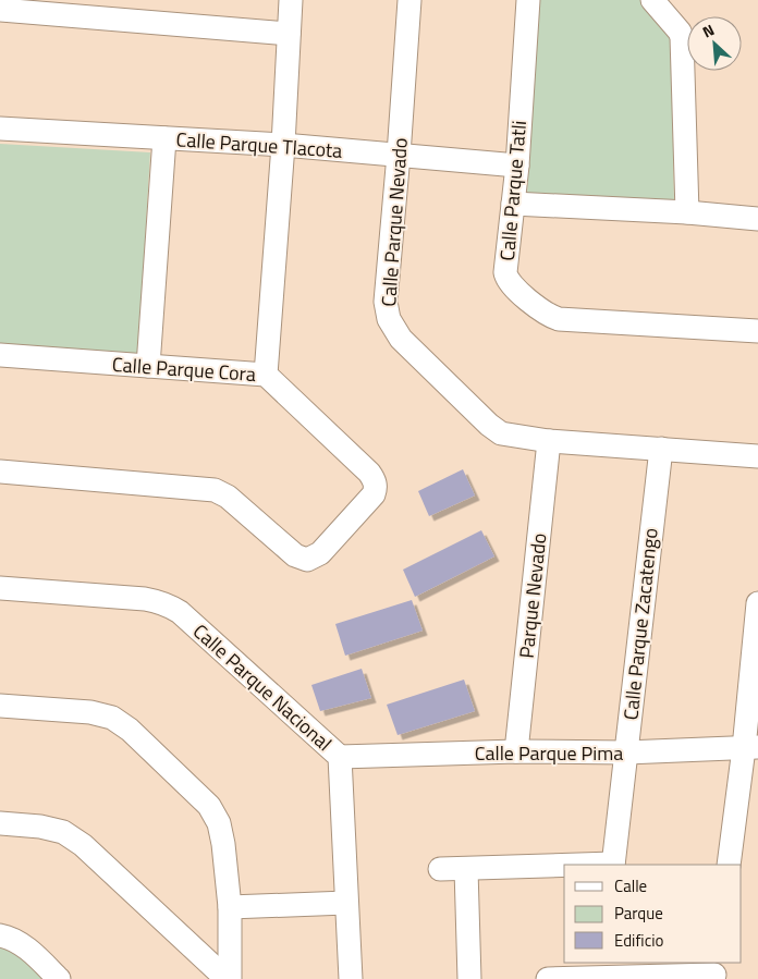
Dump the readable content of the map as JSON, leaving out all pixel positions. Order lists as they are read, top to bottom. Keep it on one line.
{"streets":{"street":["Calle Parque Tlacota","Calle Parque Tatli","Calle Parque Nevado","Calle Parque Cora","Parque Nevado","Calle Parque Zacatengo","Calle Parque Nacional","Calle Parque Pima"]},"crossings":[["Calle Parque Tlacota","Calle Parque Tatli"],["Calle Parque Tlacota","Calle Parque Nevado"],["Calle Parque Nevado","Parque Nevado"],["Calle Parque Nevado","Calle Parque Zacatengo"],["Parque Nevado","Calle Parque Pima"],["Calle Parque Zacatengo","Calle Parque Pima"],["Calle Parque Nacional","Calle Parque Pima"]],"legend":["Calle","Parque","Edificio"],"north":"top left"}
